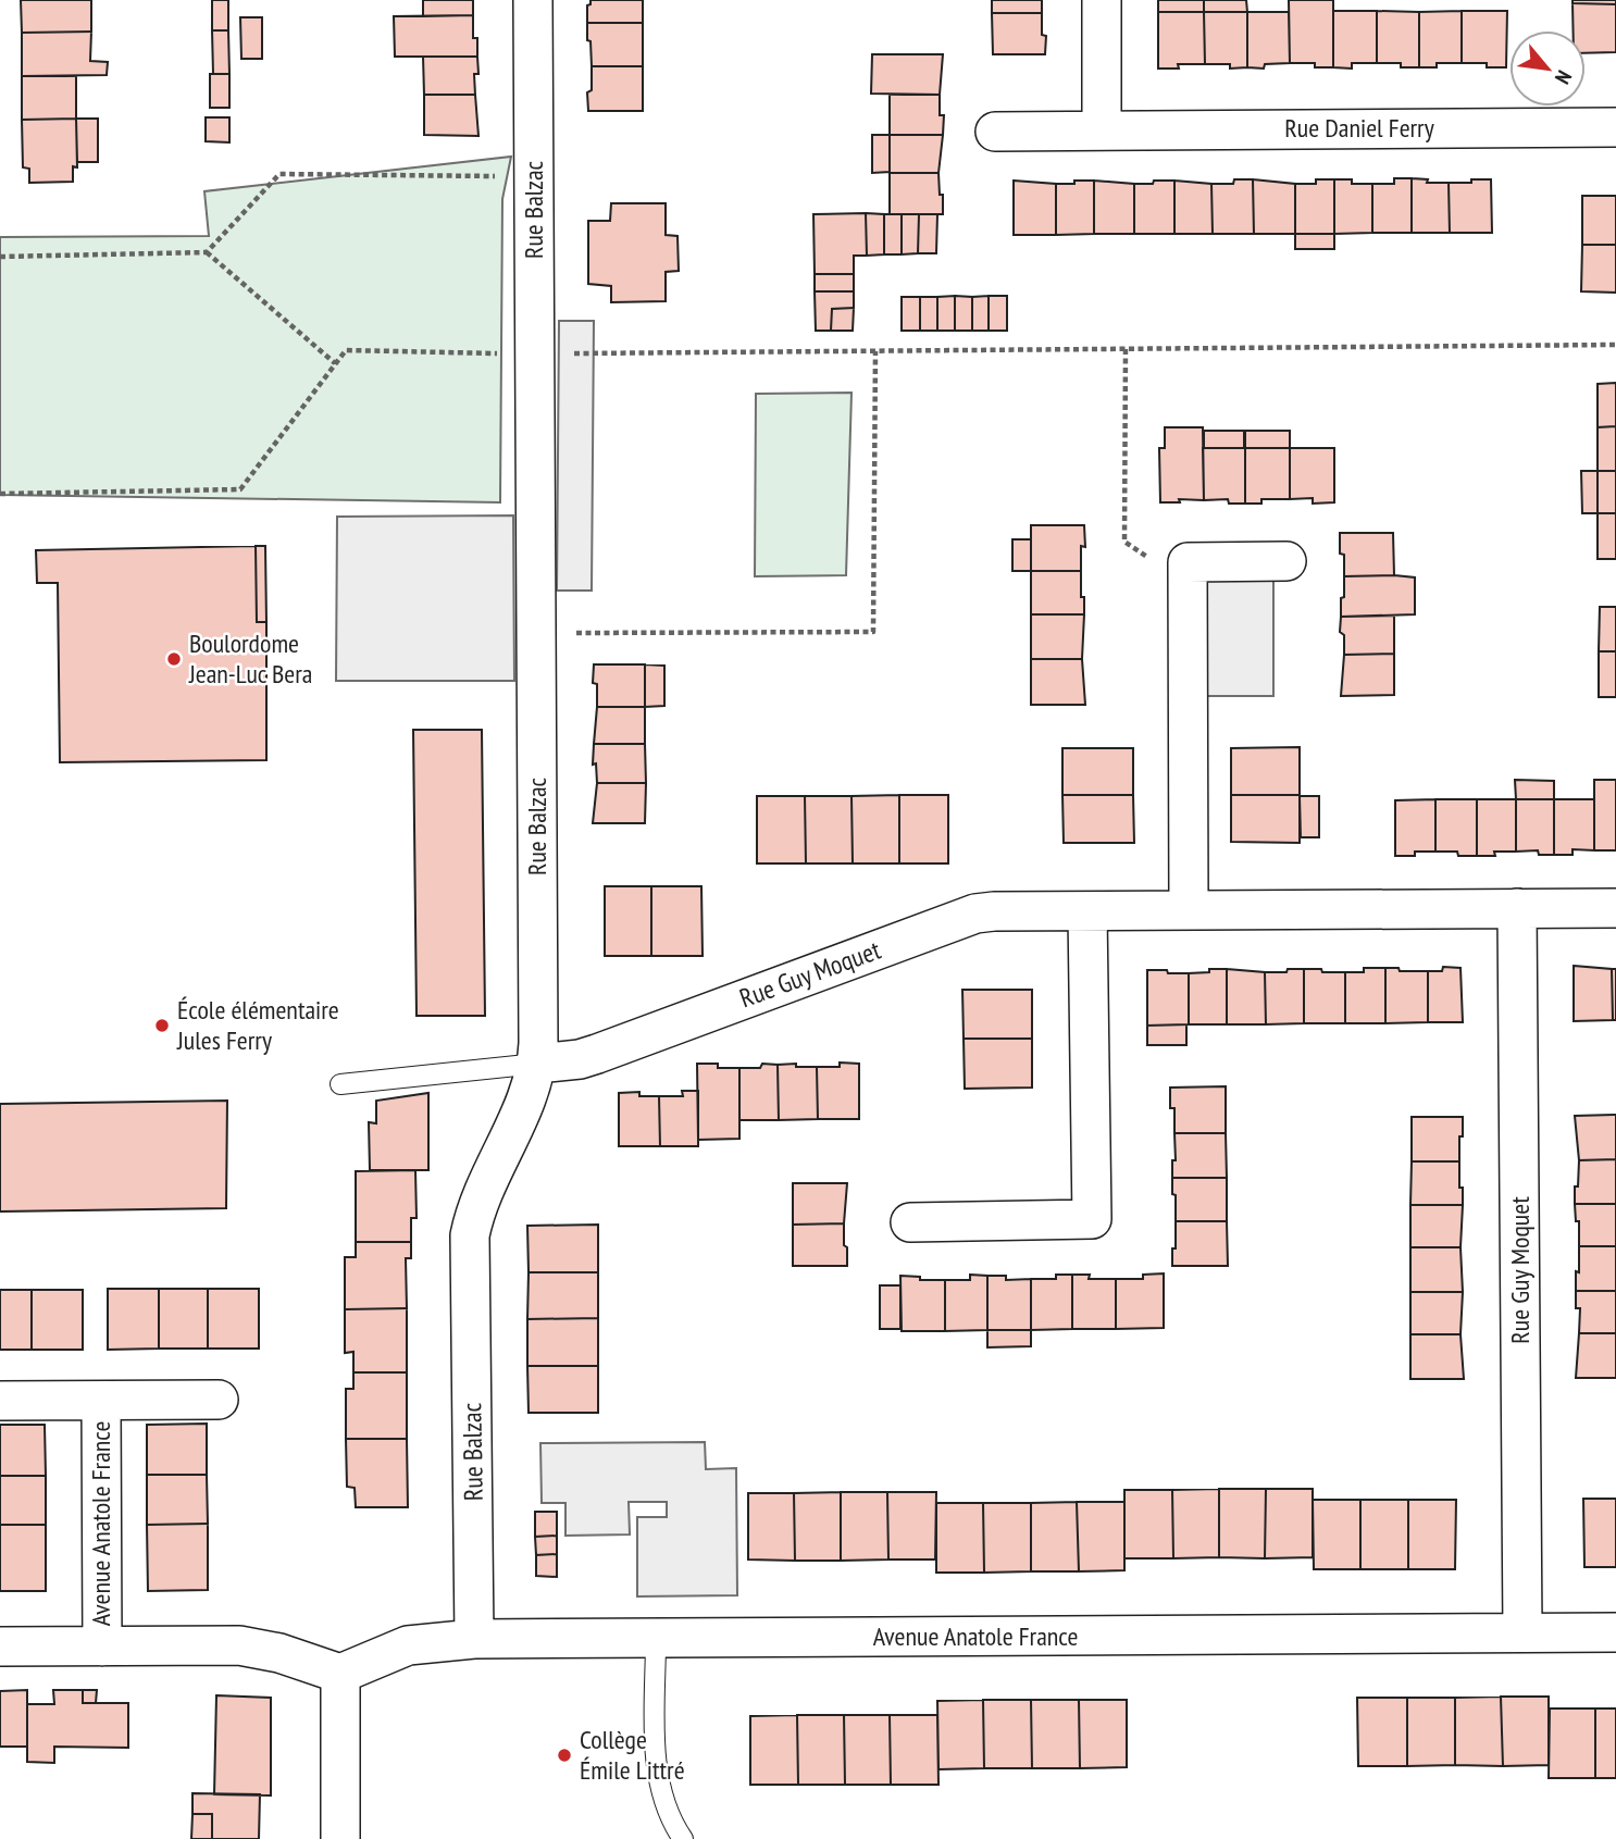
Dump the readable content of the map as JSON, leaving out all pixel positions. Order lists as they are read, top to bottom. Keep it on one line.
{"streets":{"street":["Rue Daniel Ferry","Rue Balzac","Rue Guy Moquet","Avenue Anatole France"]},"crossings":[["Rue Balzac","Rue Guy Moquet"],["Rue Balzac","Avenue Anatole France"],["Rue Guy Moquet","Avenue Anatole France"]],"places":["Boulordome Jean-Luc Bera","École élémentaire Jules Ferry","Collège Émile Littré"],"north":"bottom right"}
